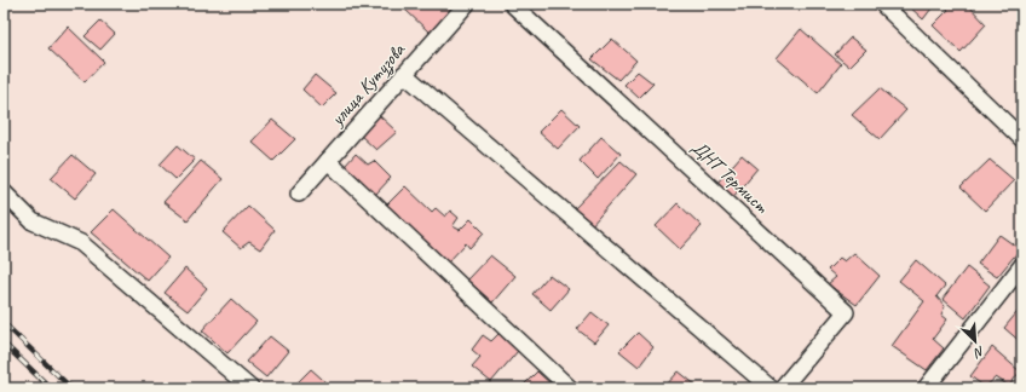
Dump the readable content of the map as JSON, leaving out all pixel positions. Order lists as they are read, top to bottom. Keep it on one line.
{"streets":{"street":["улица Кутузова","ДНТ Термист"]},"north":"bottom right"}
